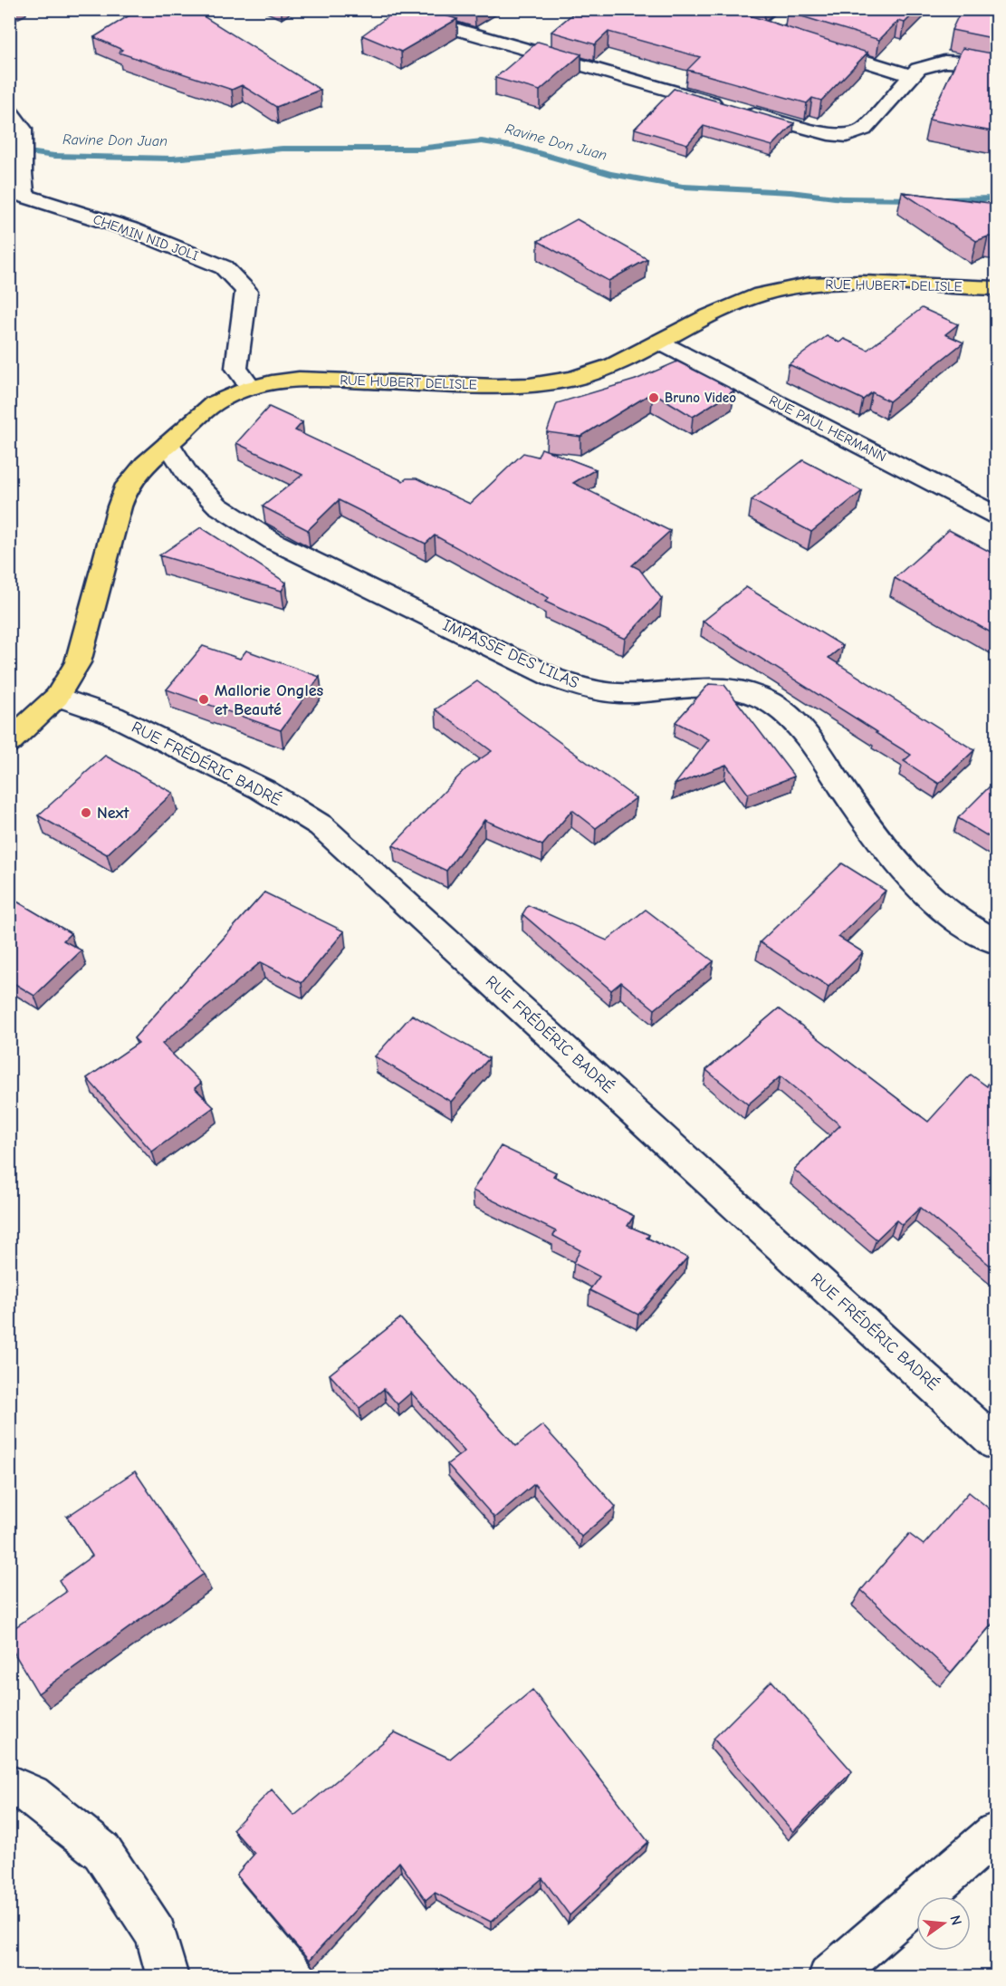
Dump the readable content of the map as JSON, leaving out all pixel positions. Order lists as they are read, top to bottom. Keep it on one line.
{"streets":{"main road":["RUE HUBERT DELISLE"],"street":["CHEMIN NID JOLI","RUE PAUL HERMANN","IMPASSE DES LILAS","RUE FRÉDÉRIC BADRÉ"]},"crossings":[["CHEMIN NID JOLI","RUE HUBERT DELISLE"],["RUE HUBERT DELISLE","RUE PAUL HERMANN"],["RUE HUBERT DELISLE","IMPASSE DES LILAS"],["RUE HUBERT DELISLE","RUE FRÉDÉRIC BADRÉ"]],"water":["Ravine Don Juan"],"places":["Bruno Video","Mallorie Ongles et Beauté","Next"],"north":"right"}
